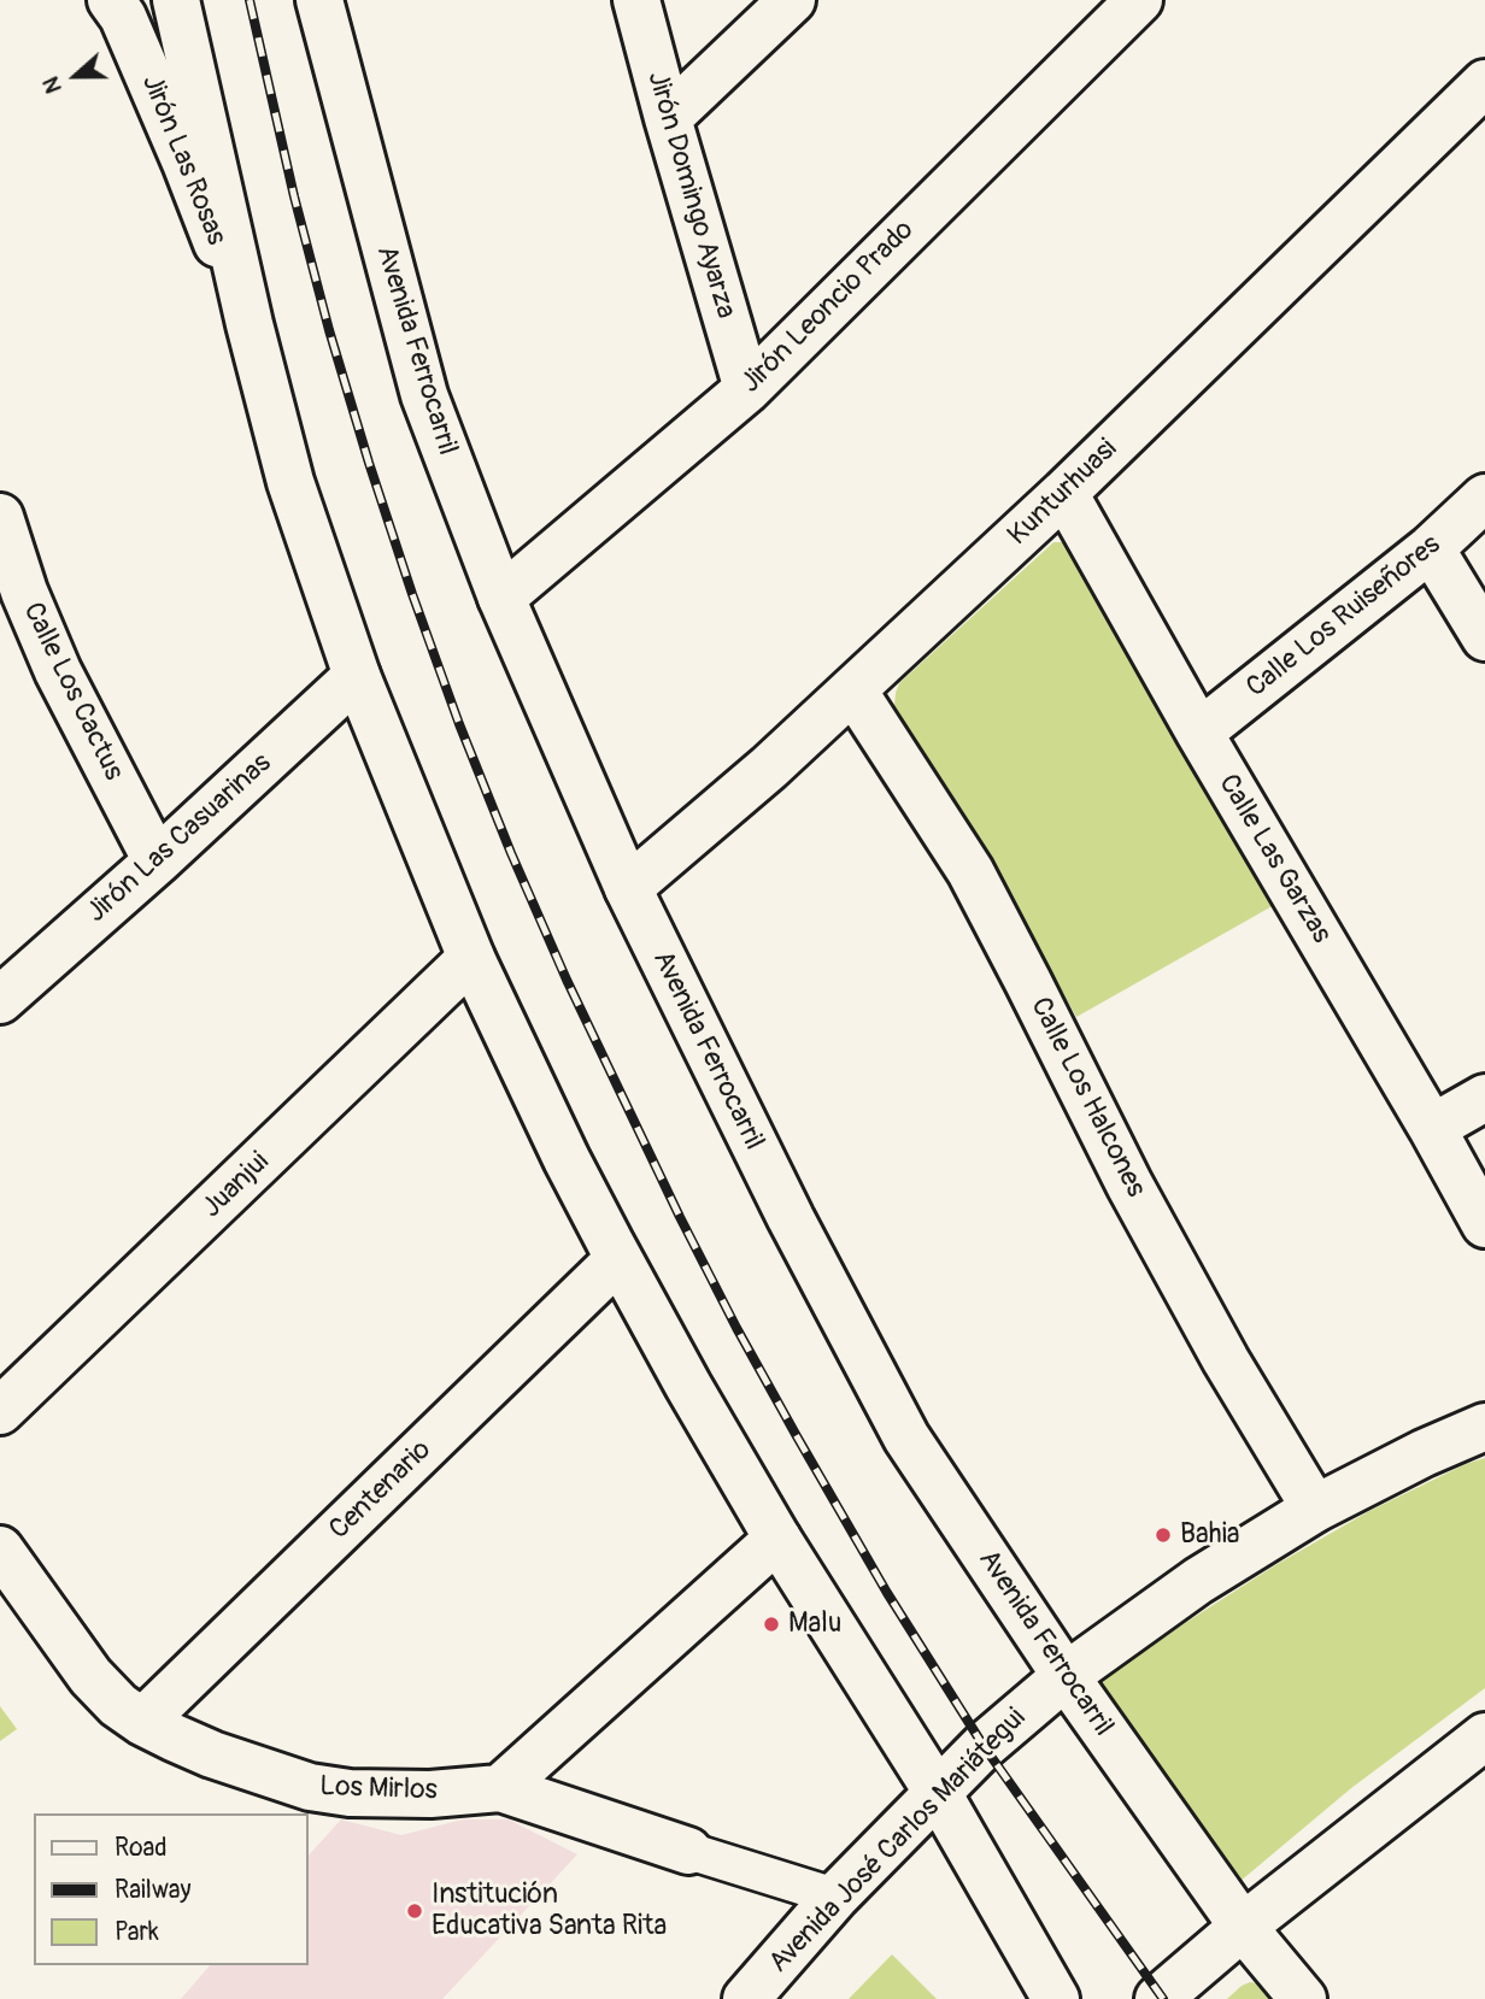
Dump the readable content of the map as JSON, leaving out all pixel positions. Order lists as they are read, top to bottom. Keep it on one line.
{"streets":{"street":["Jirón Las Rosas","Jirón Domingo Ayarza","Jirón Leoncio Prado","Avenida Ferrocarril","Kunturhuasi","Calle Los Ruiseñores","Calle Los Cactus","Jirón Las Casuarinas","Calle Las Garzas","Calle Los Halcones","Juanjui","Centenario","Los Mirlos","Avenida José Carlos Mariátegui"]},"crossings":[["Jirón Domingo Ayarza","Jirón Leoncio Prado"],["Jirón Leoncio Prado","Avenida Ferrocarril"],["Avenida Ferrocarril","Kunturhuasi"],["Avenida Ferrocarril","Avenida José Carlos Mariátegui"],["Kunturhuasi","Calle Las Garzas"],["Kunturhuasi","Calle Los Halcones"],["Calle Los Ruiseñores","Calle Las Garzas"],["Calle Los Cactus","Jirón Las Casuarinas"],["Calle Los Halcones","Avenida José Carlos Mariátegui"],["Centenario","Los Mirlos"],["Los Mirlos","Avenida José Carlos Mariátegui"]],"places":["Bahia","Malu","Institución Educativa Santa Rita"],"legend":["Road","Railway","Park"],"north":"left"}
